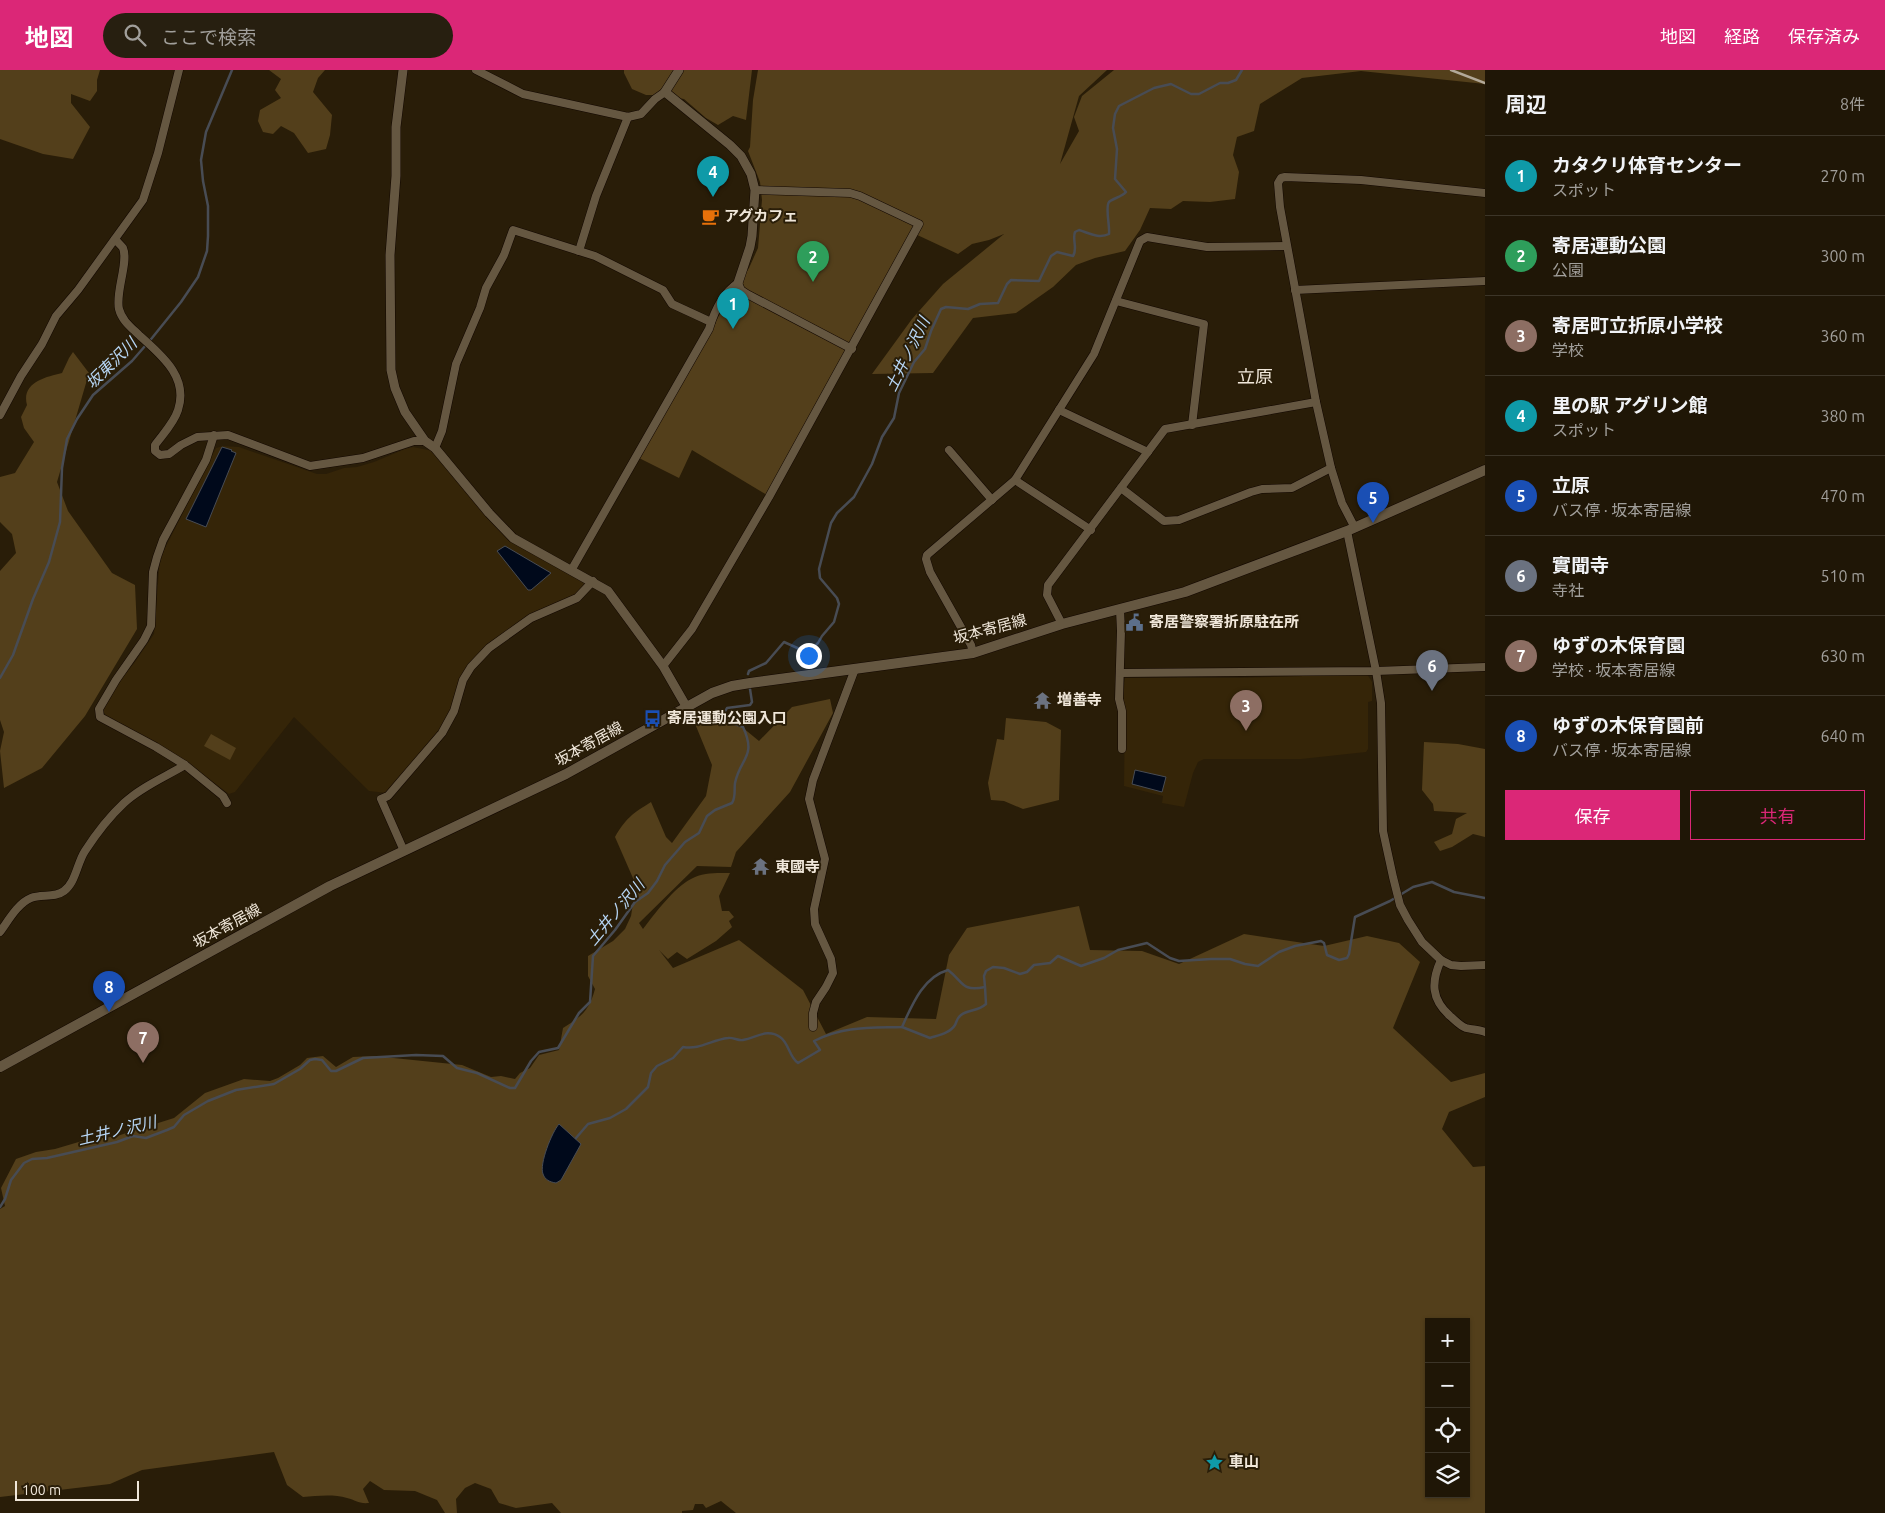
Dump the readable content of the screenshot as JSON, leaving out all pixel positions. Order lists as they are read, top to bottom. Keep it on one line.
{"streets":{"main road":["坂本寄居線"]},"districts":["立原"],"water":["土井ノ沢川","坂東沢川"],"places":{"cafe":["アグカフェ"],"public building":["寄居警察署折原駐在所"],"temple":["増善寺","東國寺"],"bus stop":["寄居運動公園入口"],"place":["車山"]},"scale_bar":"100 m","page":{"header":"地図","search":"ここで検索","nav":["地図","経路","保存済み"],"heading":["周辺","8件"],"list":[{"mark":"1","name":"カタクリ体育センター","note":"スポット","value":"270 m"},{"mark":"2","name":"寄居運動公園","note":"公園","value":"300 m"},{"mark":"3","name":"寄居町立折原小学校","note":"学校","value":"360 m"},{"mark":"4","name":"里の駅 アグリン館","note":"スポット","value":"380 m"},{"mark":"5","name":"立原","note":"バス停 · 坂本寄居線","value":"470 m"},{"mark":"6","name":"實聞寺","note":"寺社","value":"510 m"},{"mark":"7","name":"ゆずの木保育園","note":"学校 · 坂本寄居線","value":"630 m"},{"mark":"8","name":"ゆずの木保育園前","note":"バス停 · 坂本寄居線","value":"640 m"}],"pins":["4","2","1","5","6","3","8","7"],"buttons":["保存","共有"],"map_buttons":["+","−"],"scale":"100 m"}}
